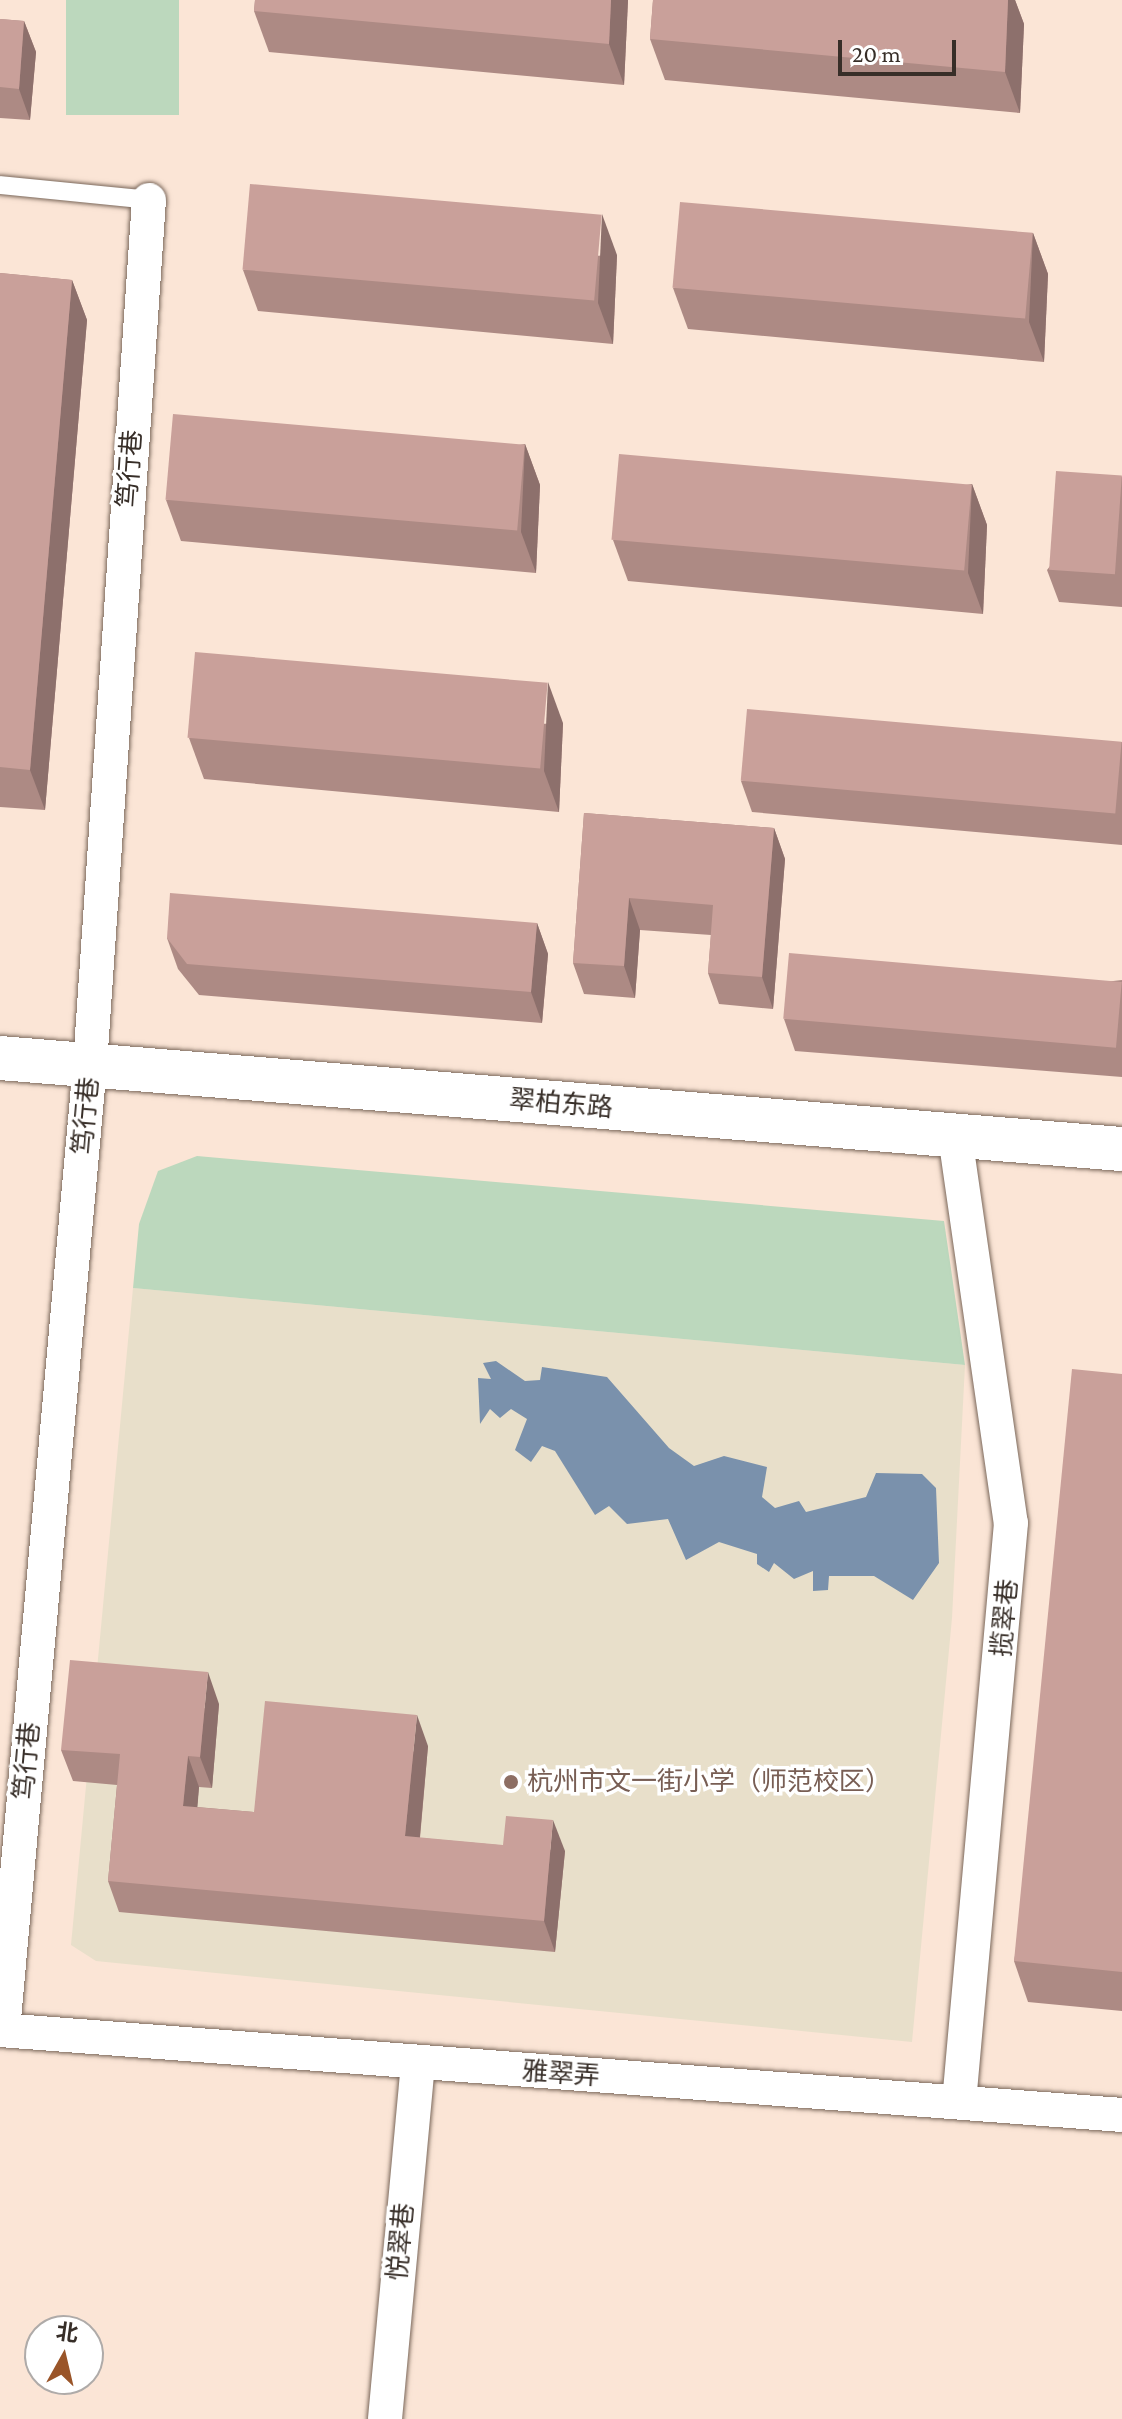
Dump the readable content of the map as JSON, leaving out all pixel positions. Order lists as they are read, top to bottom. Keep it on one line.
{"streets":{"street":["笃行巷","翠柏东路","揽翠巷","雅翠弄","悦翠巷"]},"crossings":[["笃行巷","翠柏东路"],["笃行巷","雅翠弄"],["翠柏东路","揽翠巷"],["揽翠巷","雅翠弄"],["雅翠弄","悦翠巷"]],"places":["杭州市文一街小学（师范校区）"],"scale_bar":"20 m","north":"top"}
